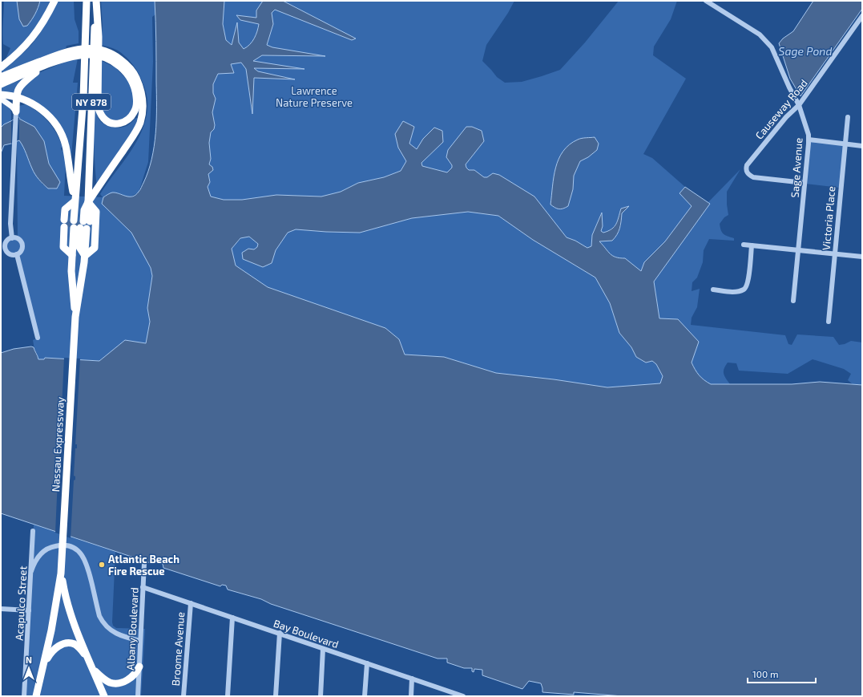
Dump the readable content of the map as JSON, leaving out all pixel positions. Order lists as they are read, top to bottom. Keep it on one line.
{"streets":{"highway":["NY 878","Nassau Expressway"],"street":["Causeway Road","Sage Avenue","Victoria Place","Acapulco Street","Albany Boulevard","Bay Boulevard","Broome Avenue"]},"crossings":[["Causeway Road","Sage Avenue"],["Albany Boulevard","Bay Boulevard"],["Bay Boulevard","Broome Avenue"]],"water":["Sage Pond"],"parks":["Lawrence Nature Preserve"],"places":["Atlantic Beach Fire Rescue"],"scale_bar":"100 m","north":"top"}
